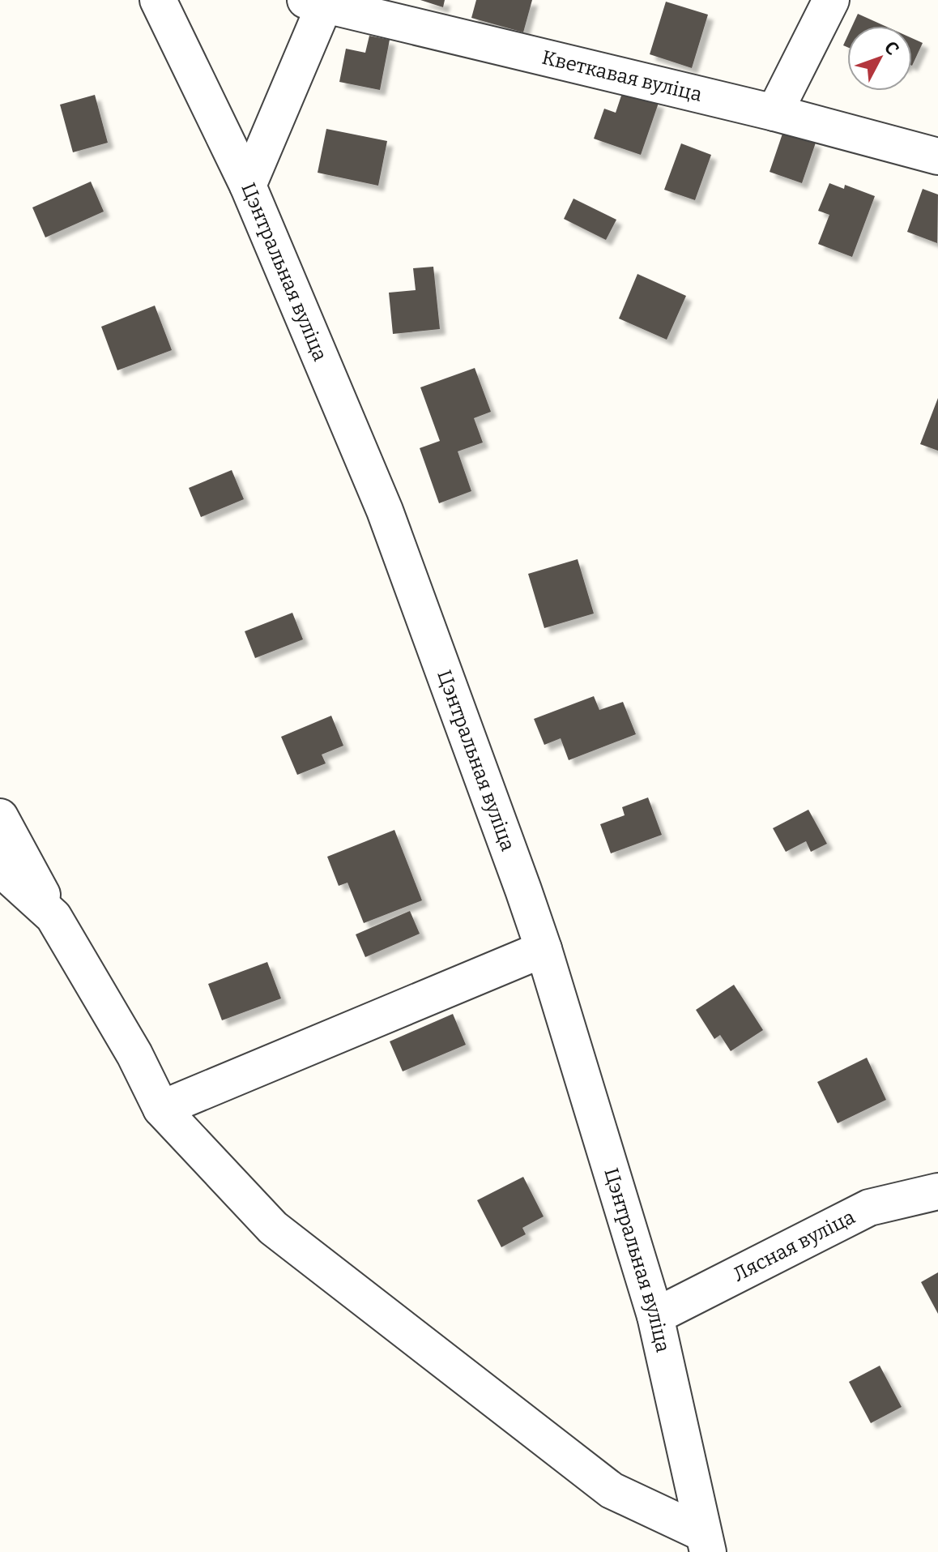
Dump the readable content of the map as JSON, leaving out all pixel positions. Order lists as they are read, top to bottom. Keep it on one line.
{"streets":{"street":["Кветкавая вуліца","Цэнтральная вуліца","Лясная вуліца"]},"crossings":[["Цэнтральная вуліца","Лясная вуліца"]],"north":"top right"}
